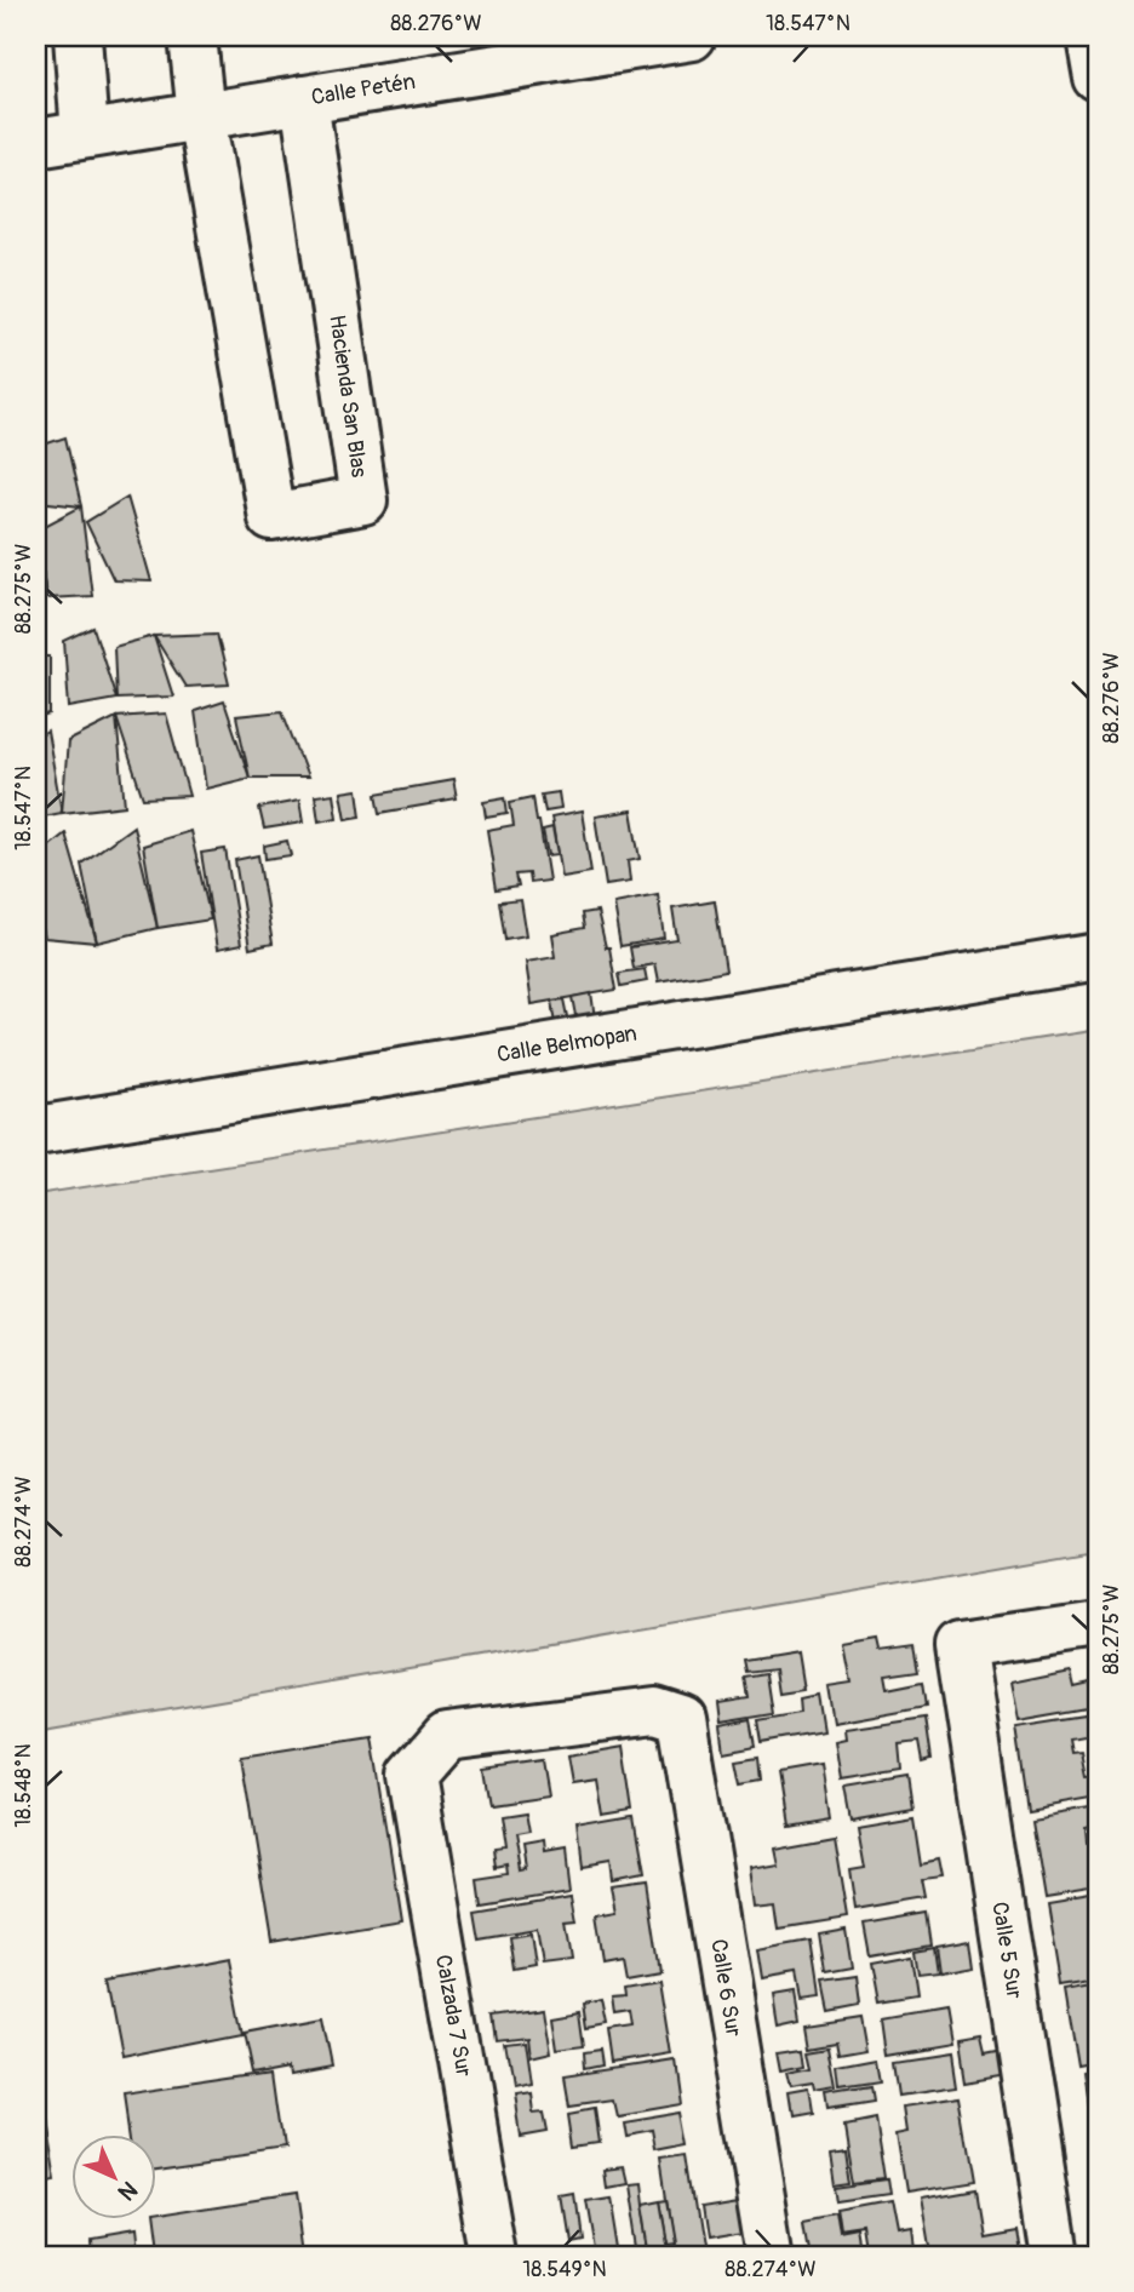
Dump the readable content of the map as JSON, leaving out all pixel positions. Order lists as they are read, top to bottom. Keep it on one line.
{"streets":{"street":["Calle Petén","Hacienda San Blas","Calle Belmopan","Calle 5 Sur","Calle 6 Sur","Calzada 7 Sur"]},"crossings":[["Calle Petén","Hacienda San Blas"],["Calle 6 Sur","Calzada 7 Sur"]],"north":"bottom right","coordinates":["88.276°W","18.547°N","88.275°W","88.274°W","18.548°N","18.549°N"]}
